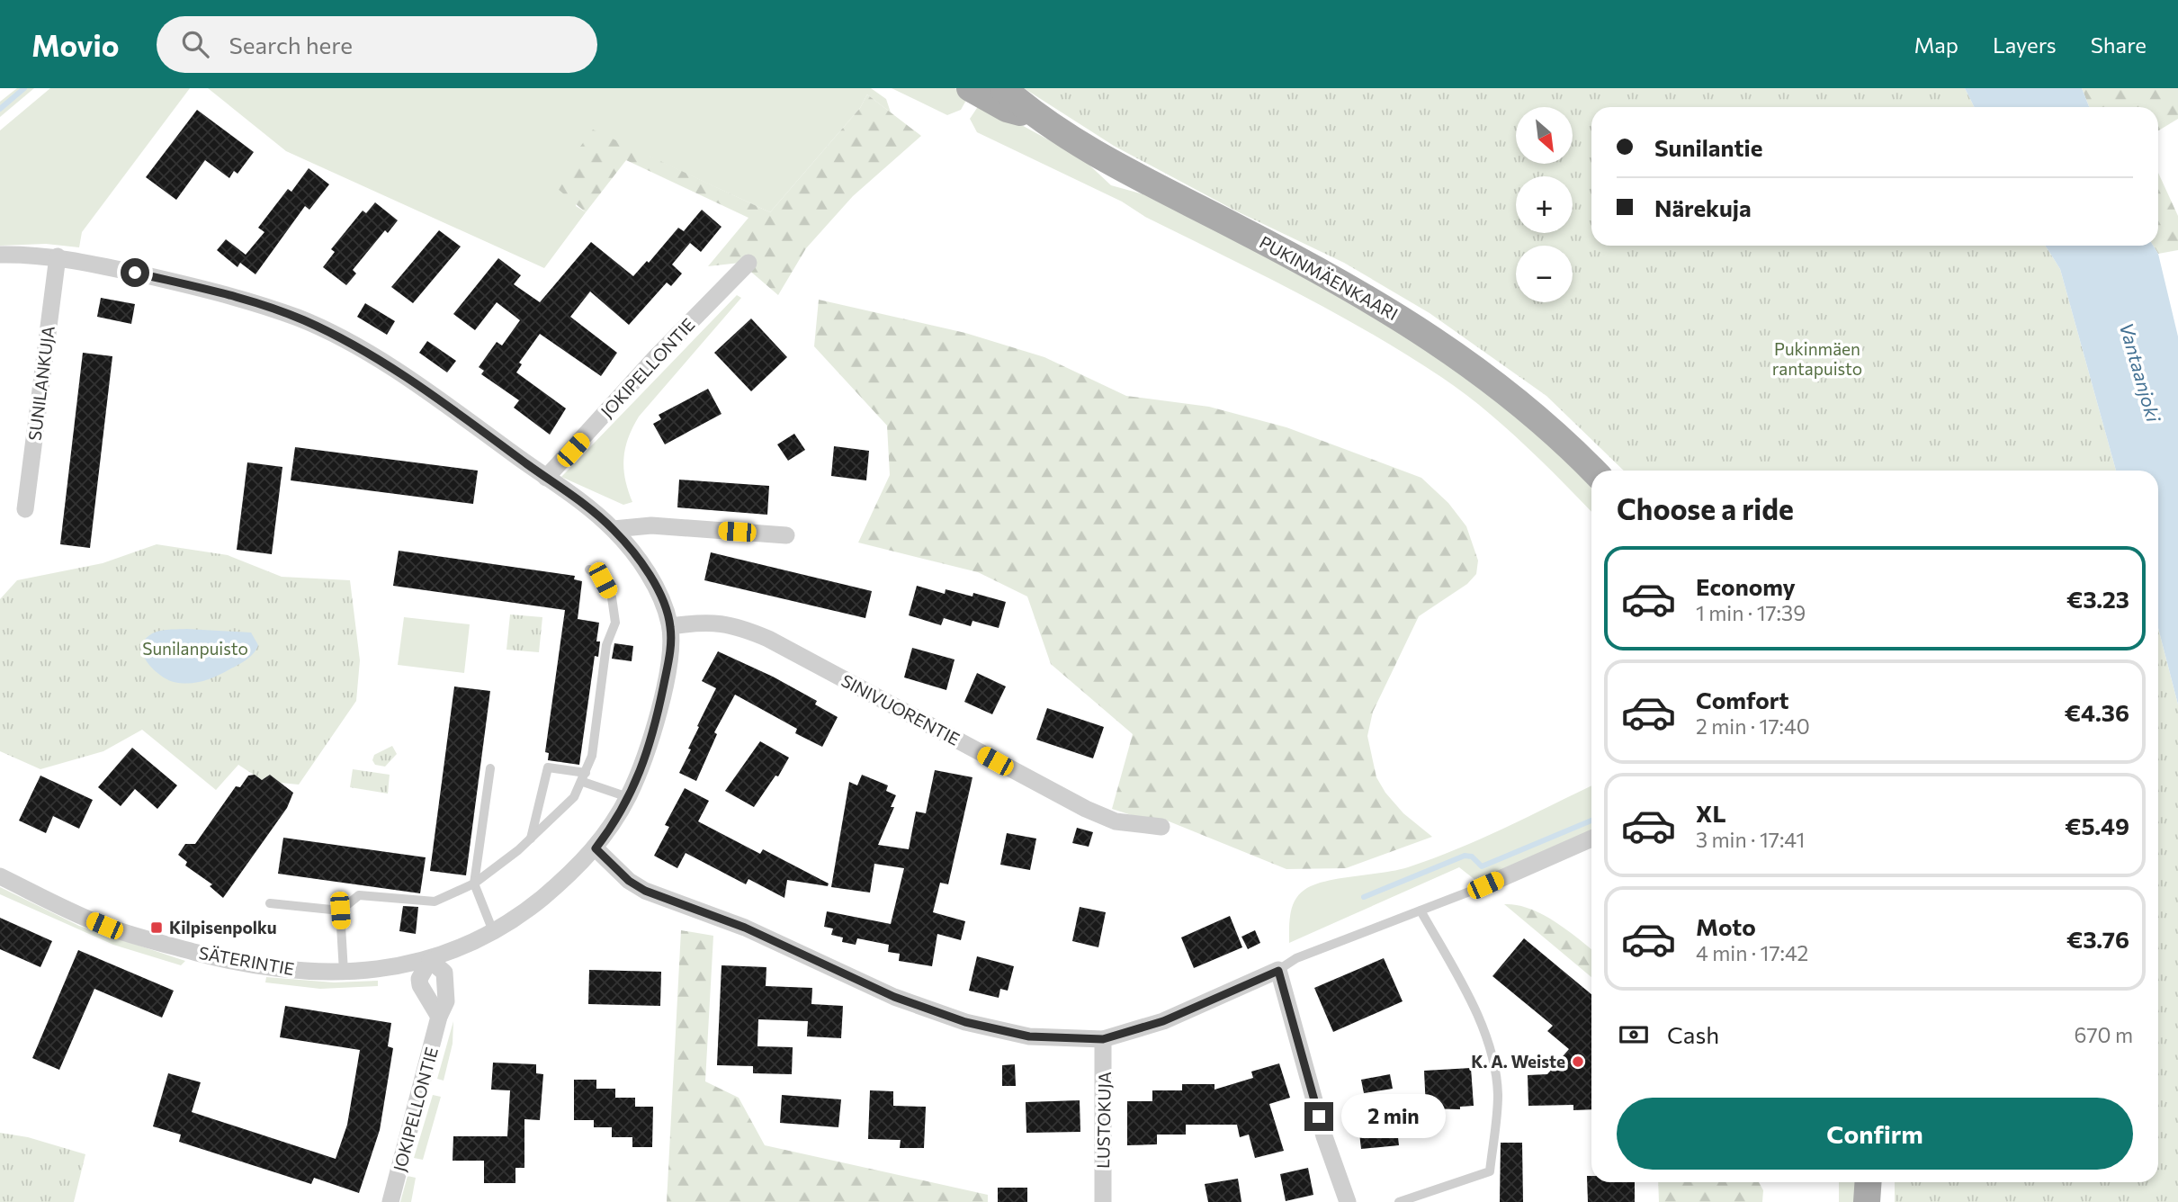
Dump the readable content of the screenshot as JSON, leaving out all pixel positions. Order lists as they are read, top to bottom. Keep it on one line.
{"streets":{"main road":["PUKINMÄENKAARI"],"street":["JOKIPELLONTIE","SUNILANKUJA","SINIVUORENTIE","SÄTERINTIE","LUSTOKUJA"]},"crossings":[["JOKIPELLONTIE","SÄTERINTIE"]],"water":["Vantaanjoki"],"parks":["Pukinmäen rantapuisto","Sunilanpuisto"],"places":{"transit":["Kilpisenpolku"],"other":["K. A. Weiste"]},"north":"bottom right","page":{"header":"Movio","search":"Search here","nav":["Map","Layers","Share"],"map_buttons":["+","−"],"banner":["Sunilantie","Närekuja"],"heading":"Choose a ride","list":[{"name":"Economy","note":"1 min · 17:39","value":"€3.23"},{"name":"Comfort","note":"2 min · 17:40","value":"€4.36"},{"name":"XL","note":"3 min · 17:41","value":"€5.49"},{"name":"Moto","note":"4 min · 17:42","value":"€3.76"}],"pay":["Cash","670 m"],"buttons":"Confirm","bubble":"2 min"}}
